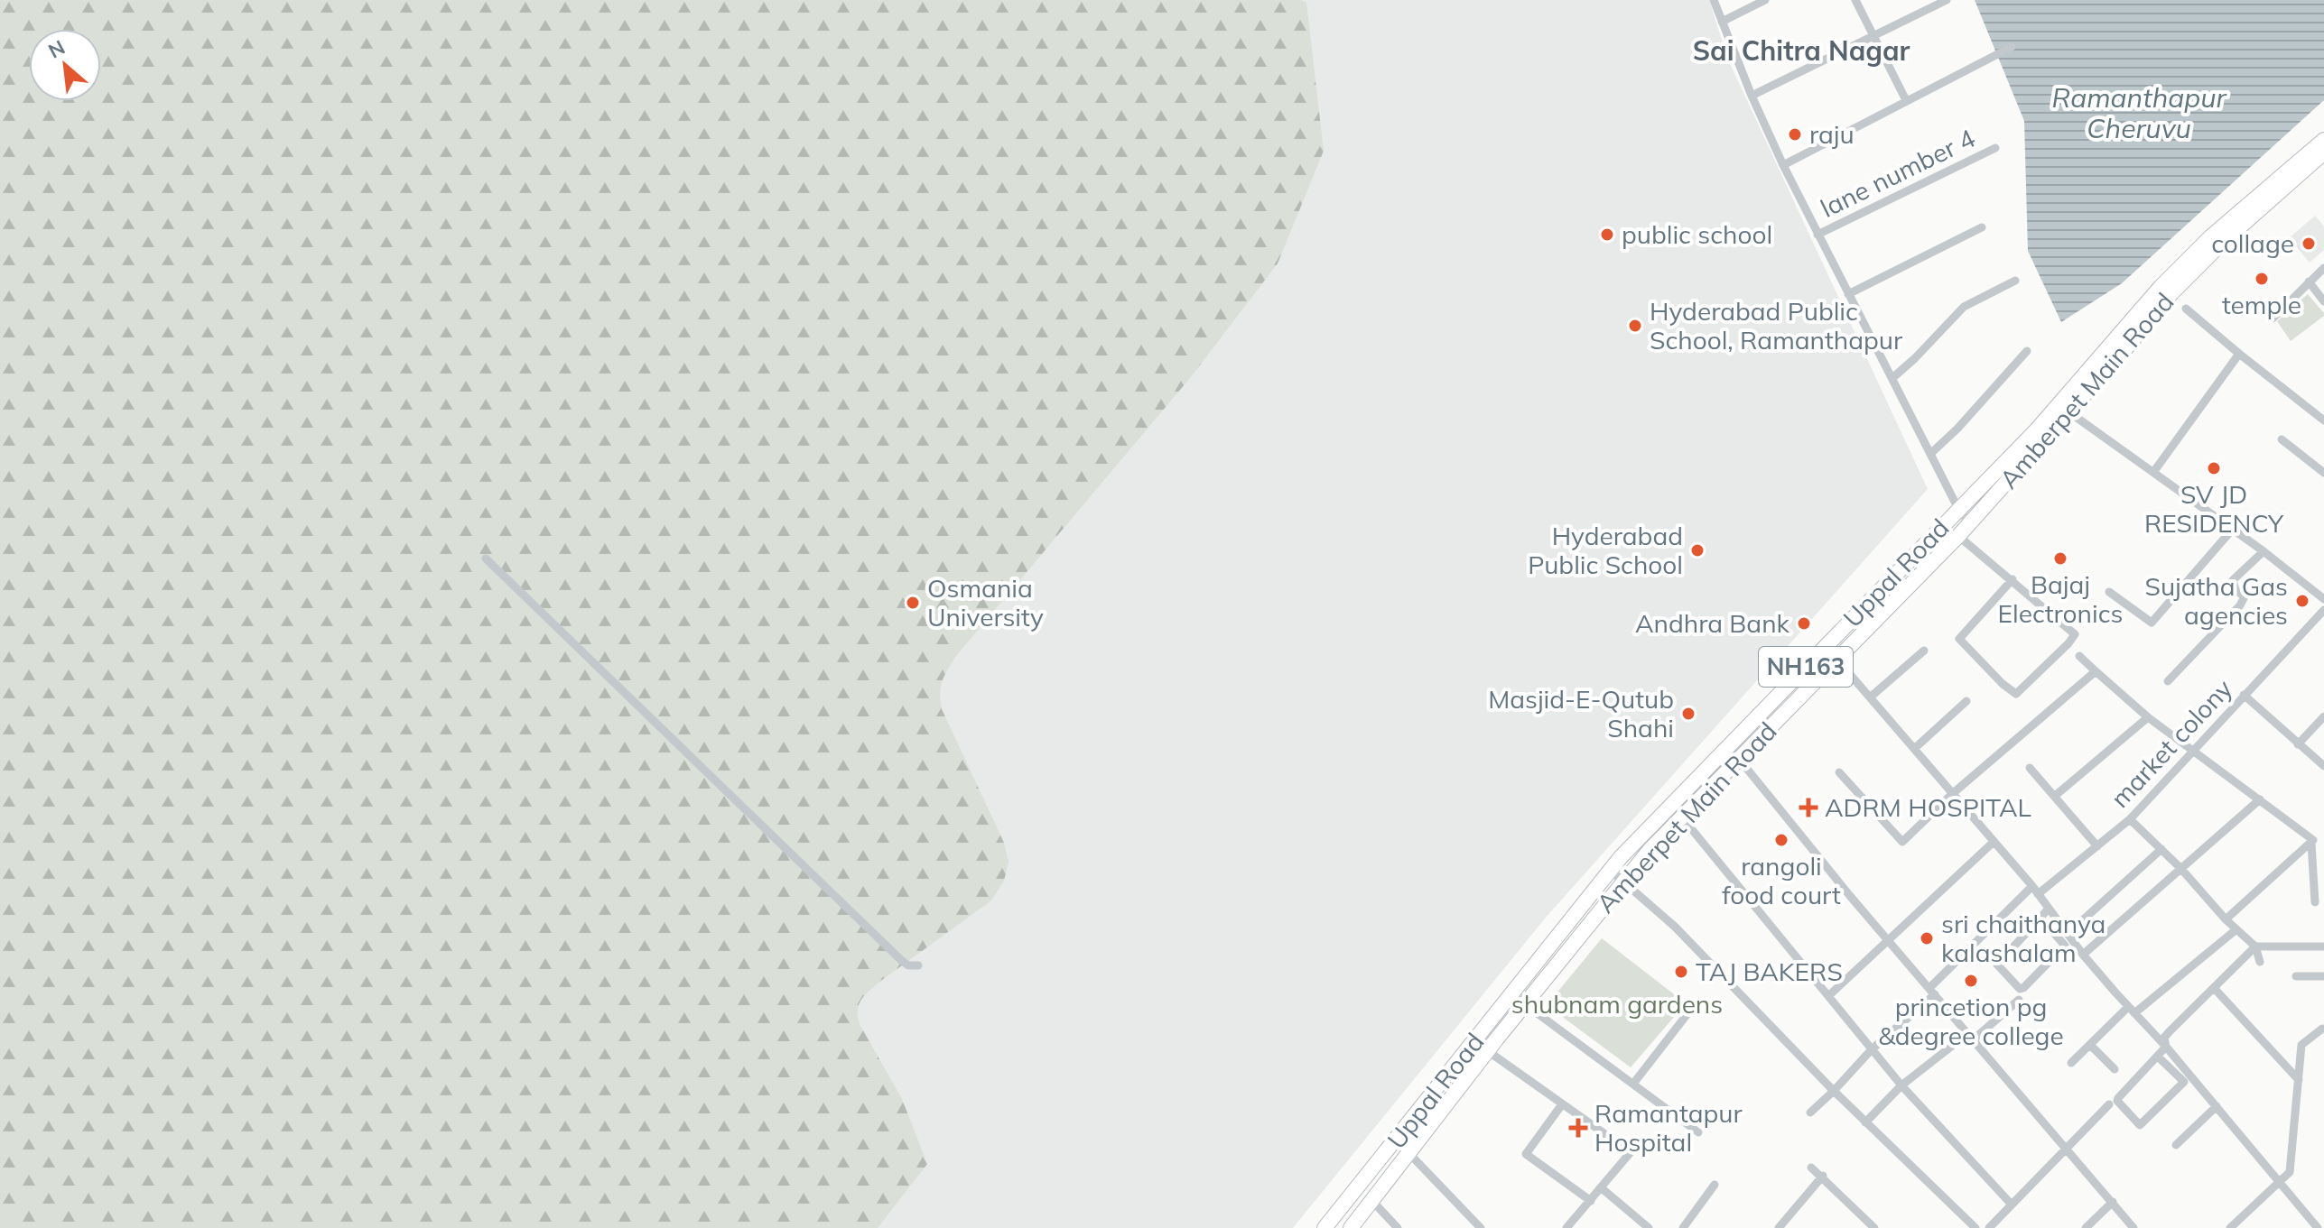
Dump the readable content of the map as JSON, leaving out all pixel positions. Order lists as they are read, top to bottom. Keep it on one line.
{"streets":{"highway":["Amberpet Main Road","Uppal Road","NH163"],"street":["lane number 4","market colony"]},"crossings":[["Amberpet Main Road","Uppal Road"]],"districts":["Sai Chitra Nagar"],"water":["Ramanthapur Cheruvu"],"parks":["shubnam gardens"],"places":{"other":["raju","public school","collage","temple","Hyderabad Public School, Ramanthapur","SV JD RESIDENCY","Hyderabad Public School","Bajaj Electronics","Sujatha Gas agencies","Osmania University","Andhra Bank","Masjid-E-Qutub Shahi","rangoli food court","sri chaithanya kalashalam","TAJ BAKERS","princetion pg &degree college"],"health":["ADRM HOSPITAL","Ramantapur Hospital"]},"north":"top left"}
